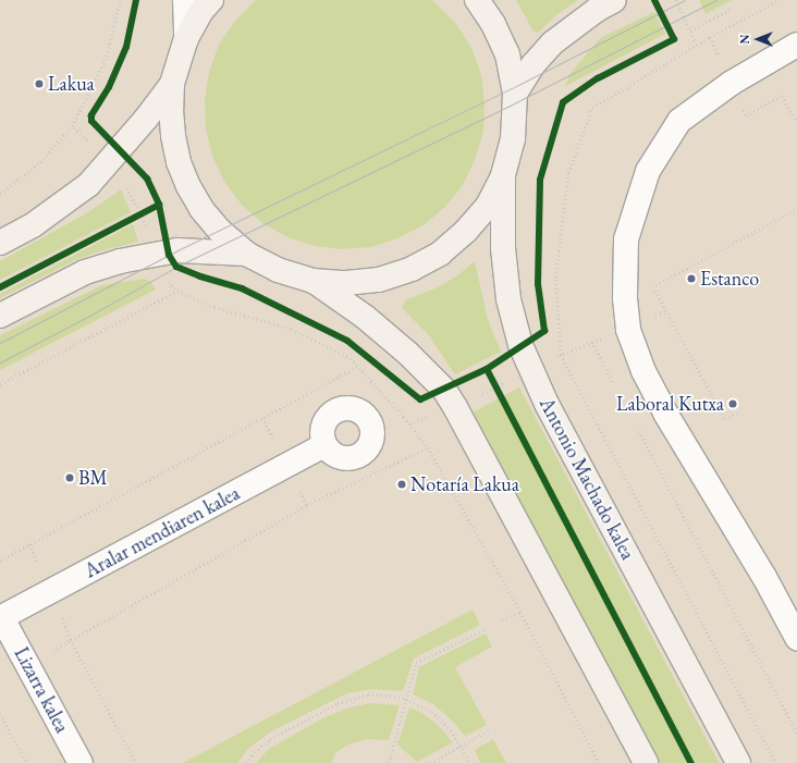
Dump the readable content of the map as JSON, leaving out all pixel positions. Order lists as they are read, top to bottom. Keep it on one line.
{"streets":{"main road":["Antonio Machado kalea"],"street":["Aralar mendiaren kalea","Lizarra kalea"]},"crossings":[["Aralar mendiaren kalea","Lizarra kalea"]],"places":["Lakua","Estanco","Laboral Kutxa","BM","Notaría Lakua"],"north":"left"}
